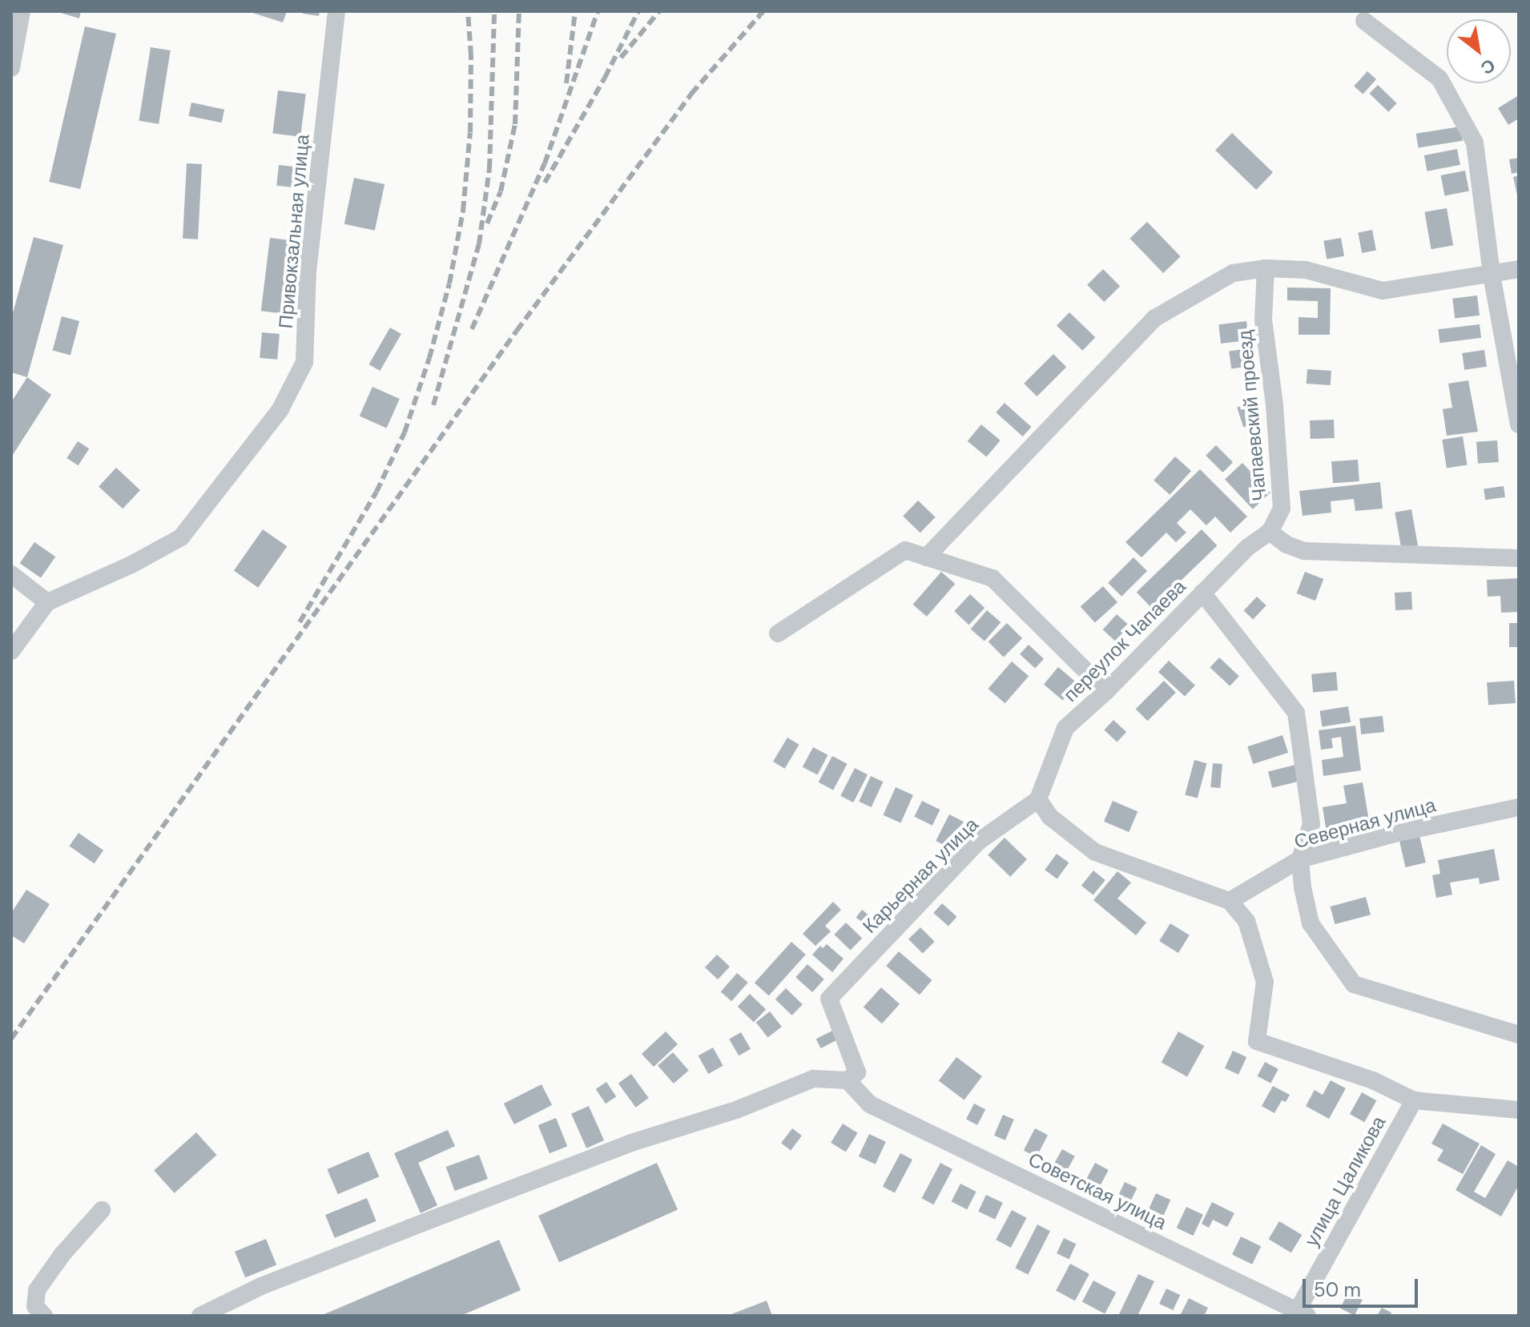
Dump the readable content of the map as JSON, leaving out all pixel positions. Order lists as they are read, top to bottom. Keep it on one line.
{"streets":{"street":["Привокзальная улица","Чапаевский проезд","переулок Чапаева","Северная улица","Карьерная улица","улица Цаликова","Советская улица"]},"crossings":[["Чапаевский проезд","переулок Чапаева"],["переулок Чапаева","Карьерная улица"],["Карьерная улица","Советская улица"],["улица Цаликова","Советская улица"]],"scale_bar":"50 m","north":"bottom right"}
